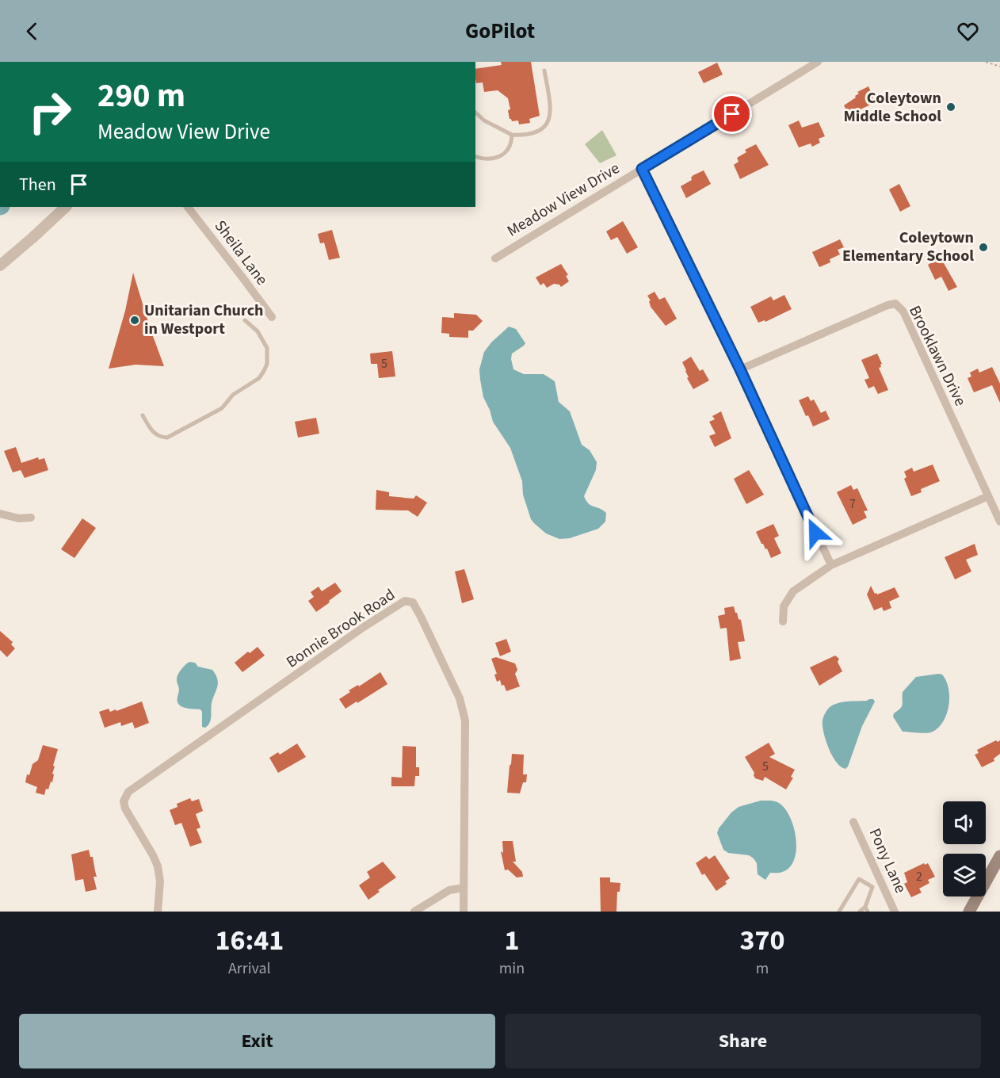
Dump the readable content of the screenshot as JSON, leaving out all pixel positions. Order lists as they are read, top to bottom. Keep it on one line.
{"streets":{"street":["Meadow View Drive","Sheila Lane","Brooklawn Drive","Bonnie Brook Road","Pony Lane"]},"places":["Coleytown Middle School","Coleytown Elementary School","Unitarian Church in Westport"],"house_numbers":["5","7","5","2"],"page":{"header":"GoPilot","turn":["290 m","Meadow View Drive"],"then":"Then","eta":["16:41","Arrival","1","min","370","m"],"buttons":["Exit","Share"]}}
